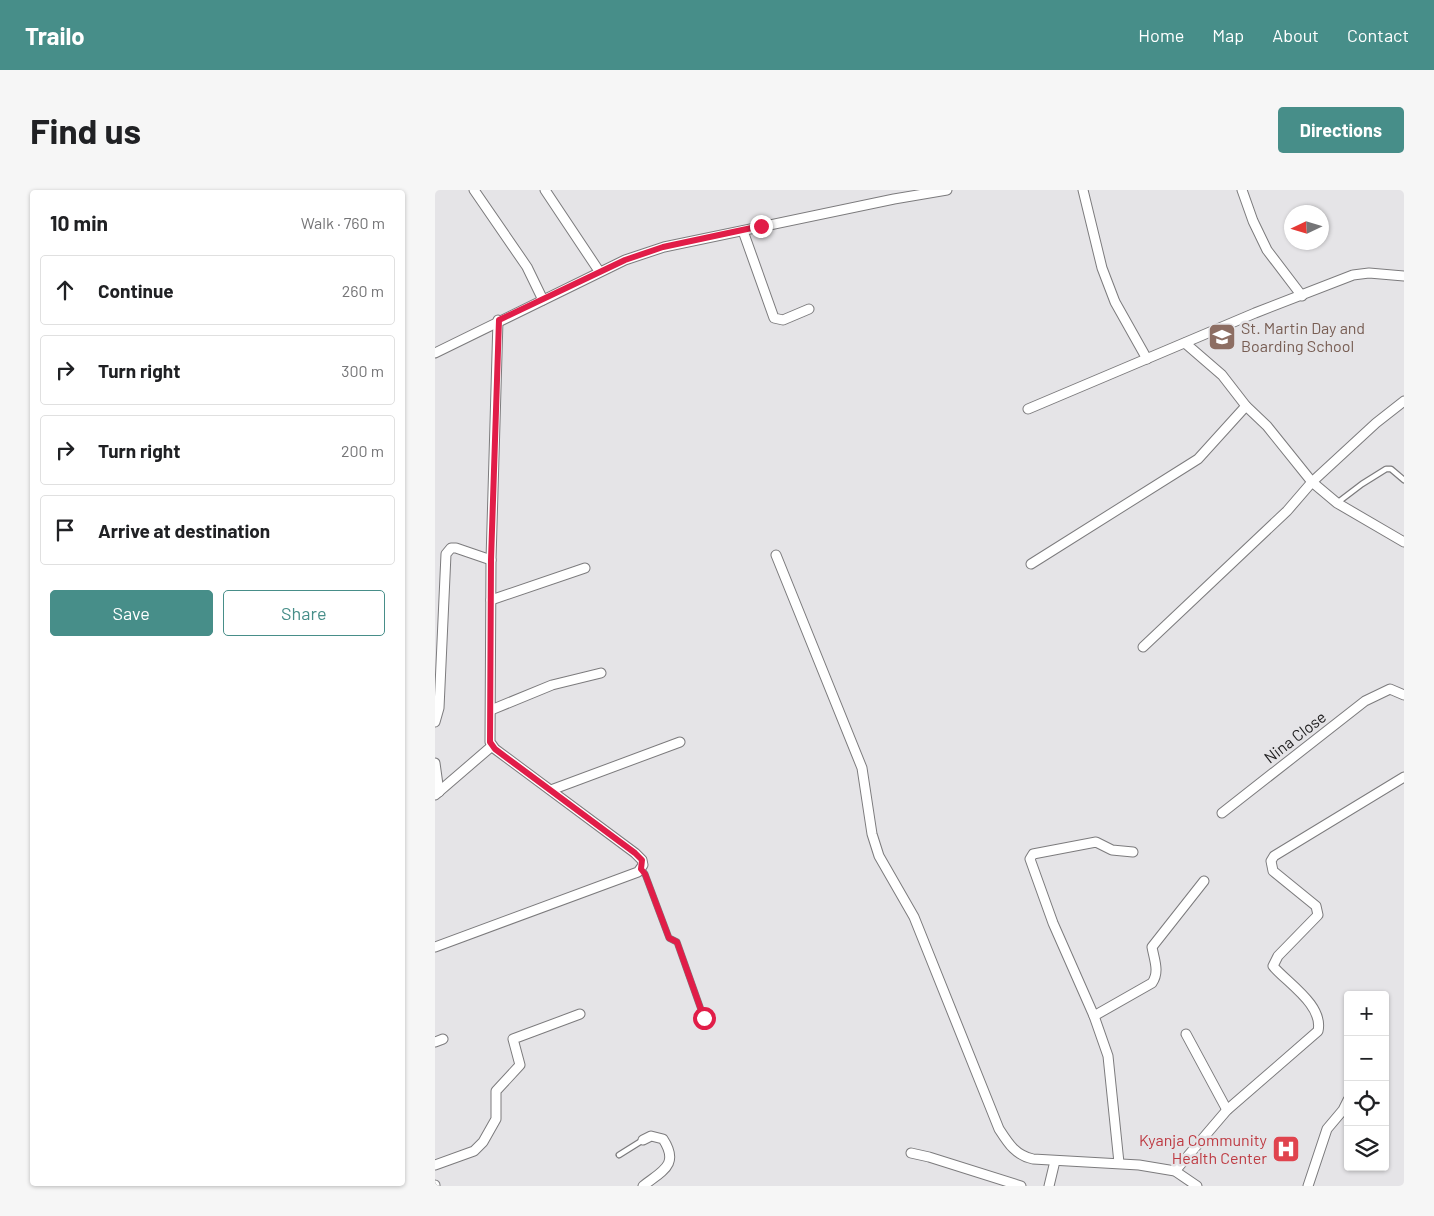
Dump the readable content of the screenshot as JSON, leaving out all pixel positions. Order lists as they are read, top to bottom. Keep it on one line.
{"streets":{"street":["Nina Close"]},"places":{"school or university":["St. Martin Day and Boarding School"],"hospital":["Kyanja Community Health Center"]},"north":"left","page":{"header":"Trailo","nav":["Home","Map","About","Contact"],"buttons":["Directions",["Save","Share"]],"title":"Find us","heading":["10 min","Walk · 760 m"],"list":[["Continue","260 m"],["Turn right","300 m"],["Turn right","200 m"],"Arrive at destination"],"map_buttons":["+","−"]}}
